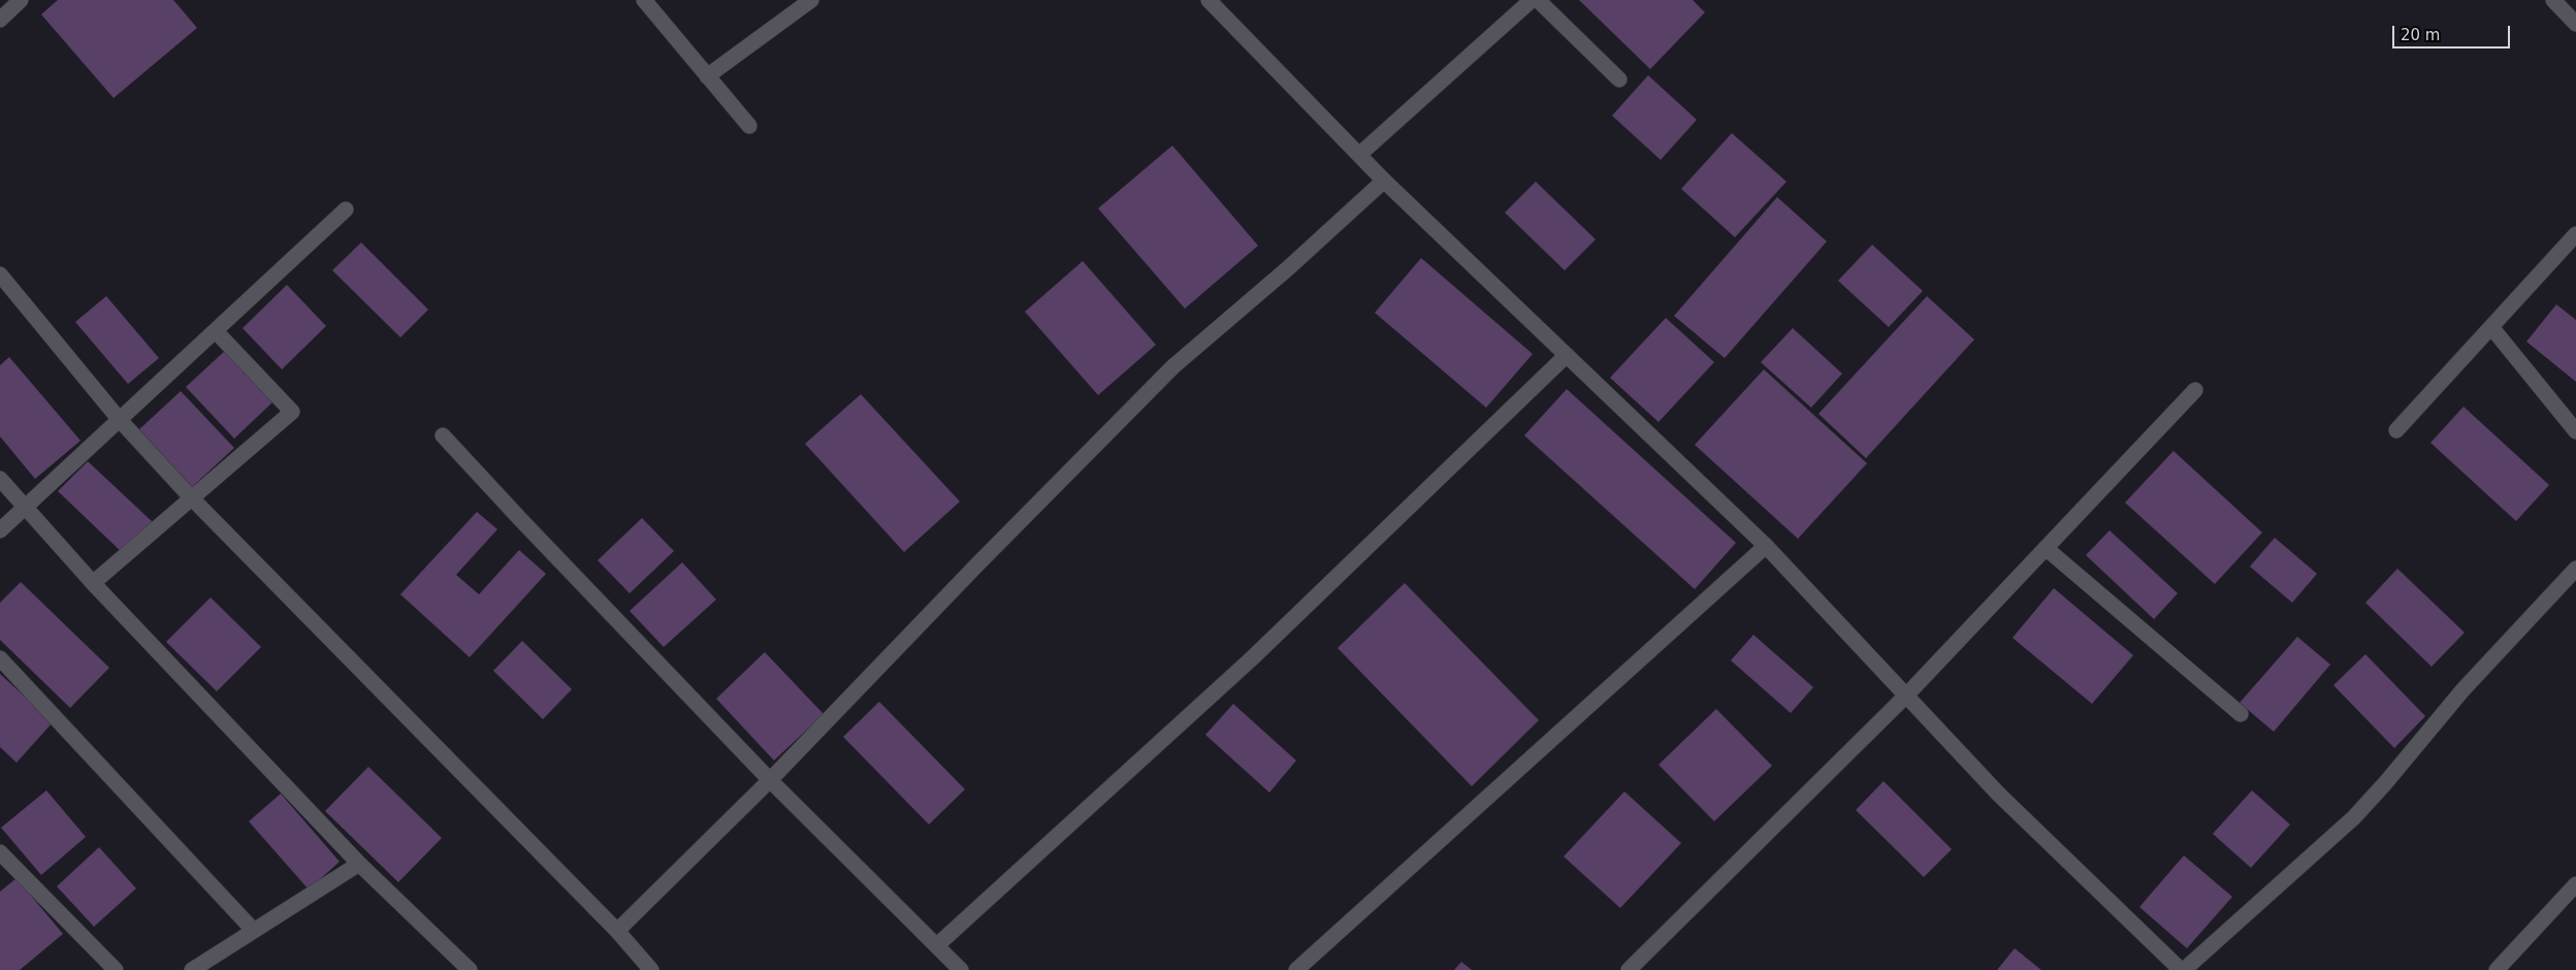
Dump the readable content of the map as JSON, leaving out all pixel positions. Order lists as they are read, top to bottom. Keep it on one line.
{"scale_bar":"20 m"}
